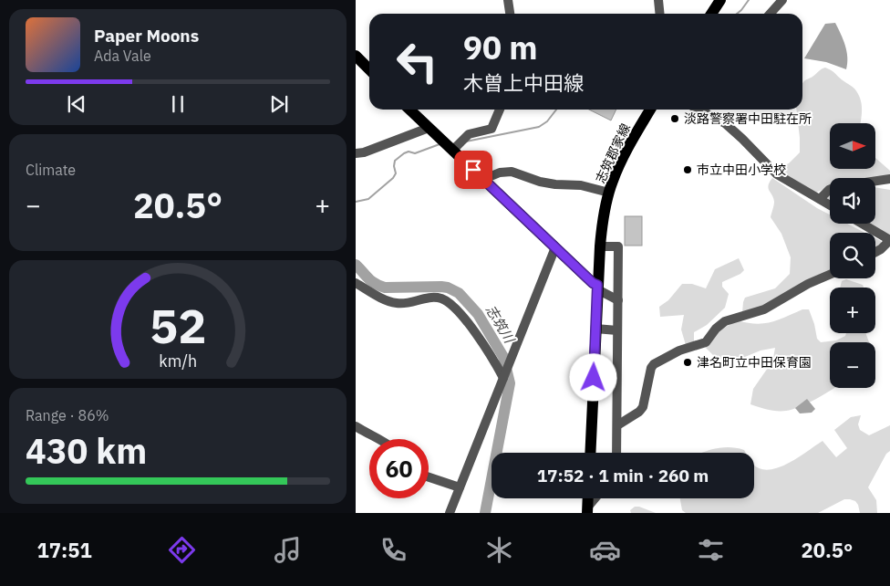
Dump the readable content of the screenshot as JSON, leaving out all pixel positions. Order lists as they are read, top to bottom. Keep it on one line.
{"streets":{"main road":["志筑郡家線"]},"water":["志筑川"],"places":["淡路警察署中田駐在所","市立中田小学校","津名町立中田保育園"],"north":"right","page":{"turn":["90 m","木曽上中田線"],"song":["Paper Moons","Ada Vale"],"map_buttons":["+","−"],"tile":["Climate",["Range · 86%","430 km"]],"heat":["−","20.5°","+"],"limit":"60","trip":"17:52 · 1 min · 260 m","tabs":["17:51","20.5°"],"gauge":["52","km/h"]}}
